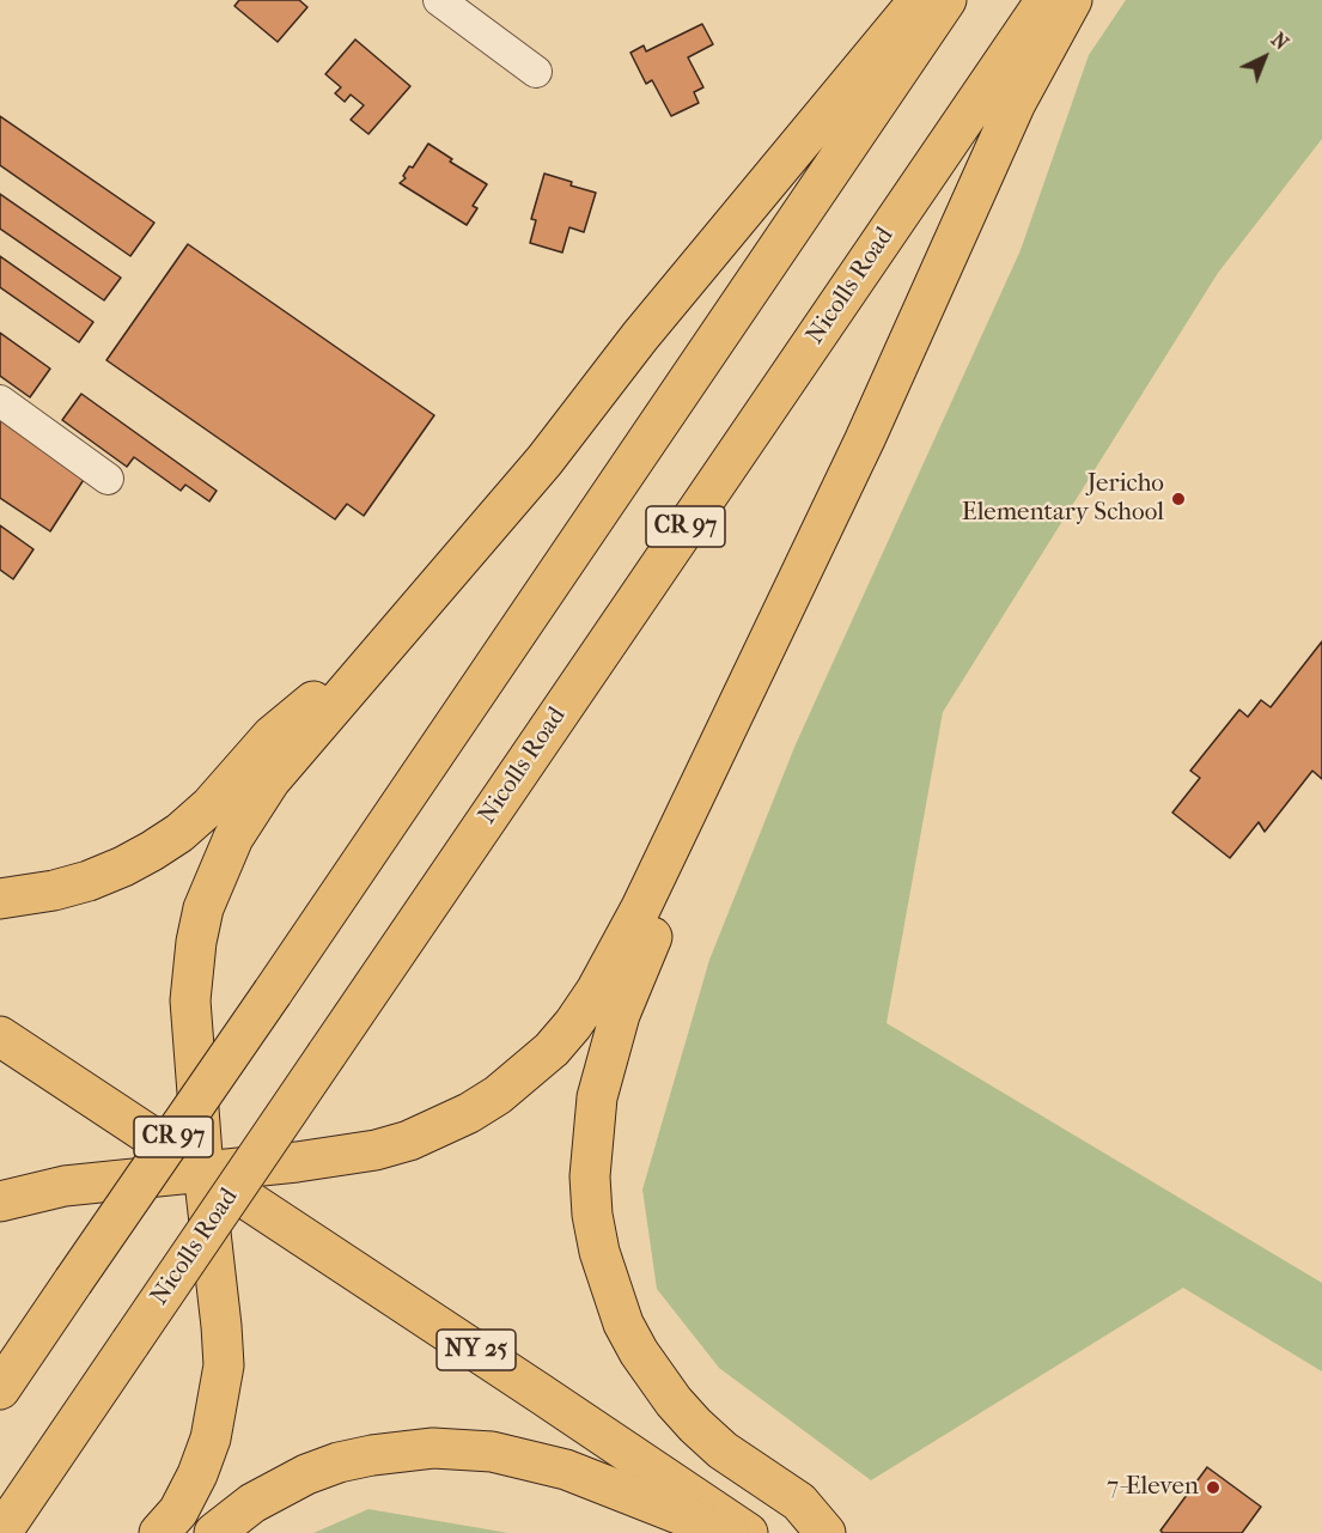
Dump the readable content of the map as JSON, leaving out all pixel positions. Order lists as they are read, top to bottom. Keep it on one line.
{"streets":{"main road":["Nicolls Road","CR 97","NY 25"]},"places":["Jericho Elementary School","7-Eleven"],"north":"top right"}
